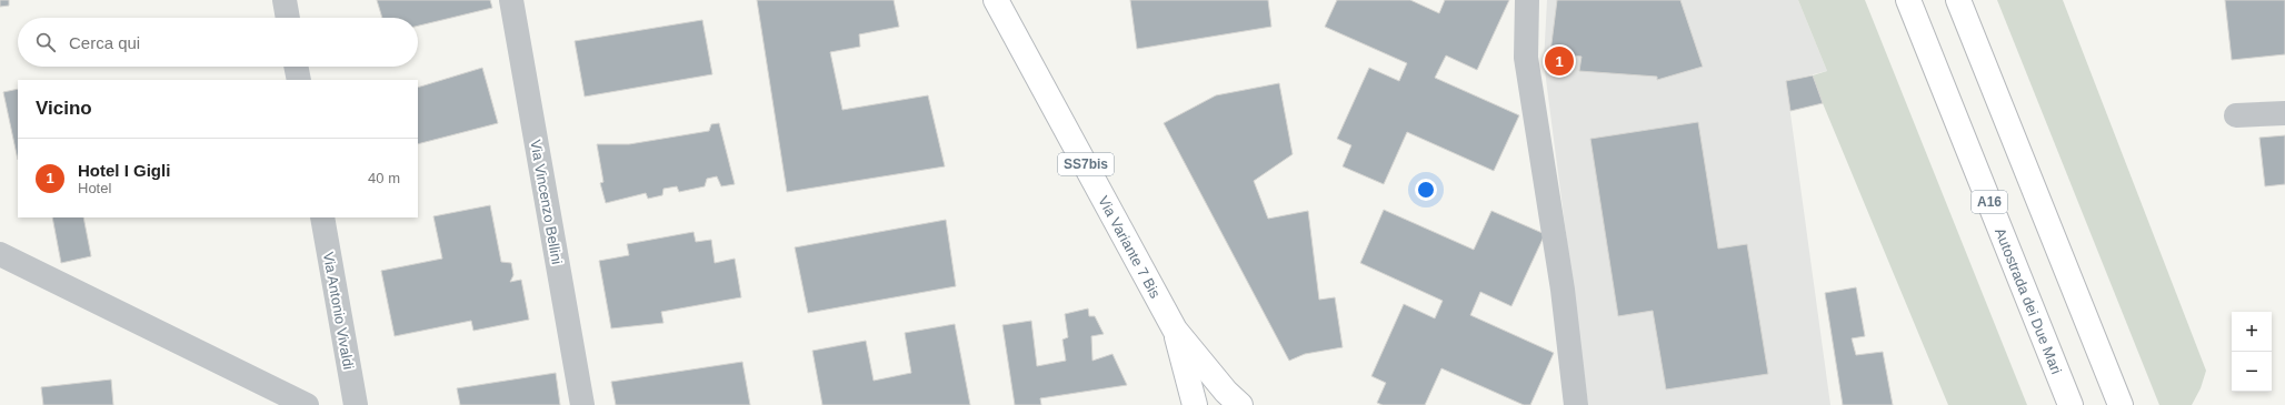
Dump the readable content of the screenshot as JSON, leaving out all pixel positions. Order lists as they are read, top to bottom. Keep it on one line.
{"streets":{"main road":["SS7bis","A16","Via Variante 7 Bis","Autostrada dei Due Mari"],"street":["Via Vincenzo Bellini","Via Antonio Vivaldi"]},"page":{"search":"Cerca qui","pins":"1","heading":"Vicino","list":[{"mark":"1","name":"Hotel I Gigli","note":"Hotel","value":"40 m"}],"map_buttons":["+","−"]}}
